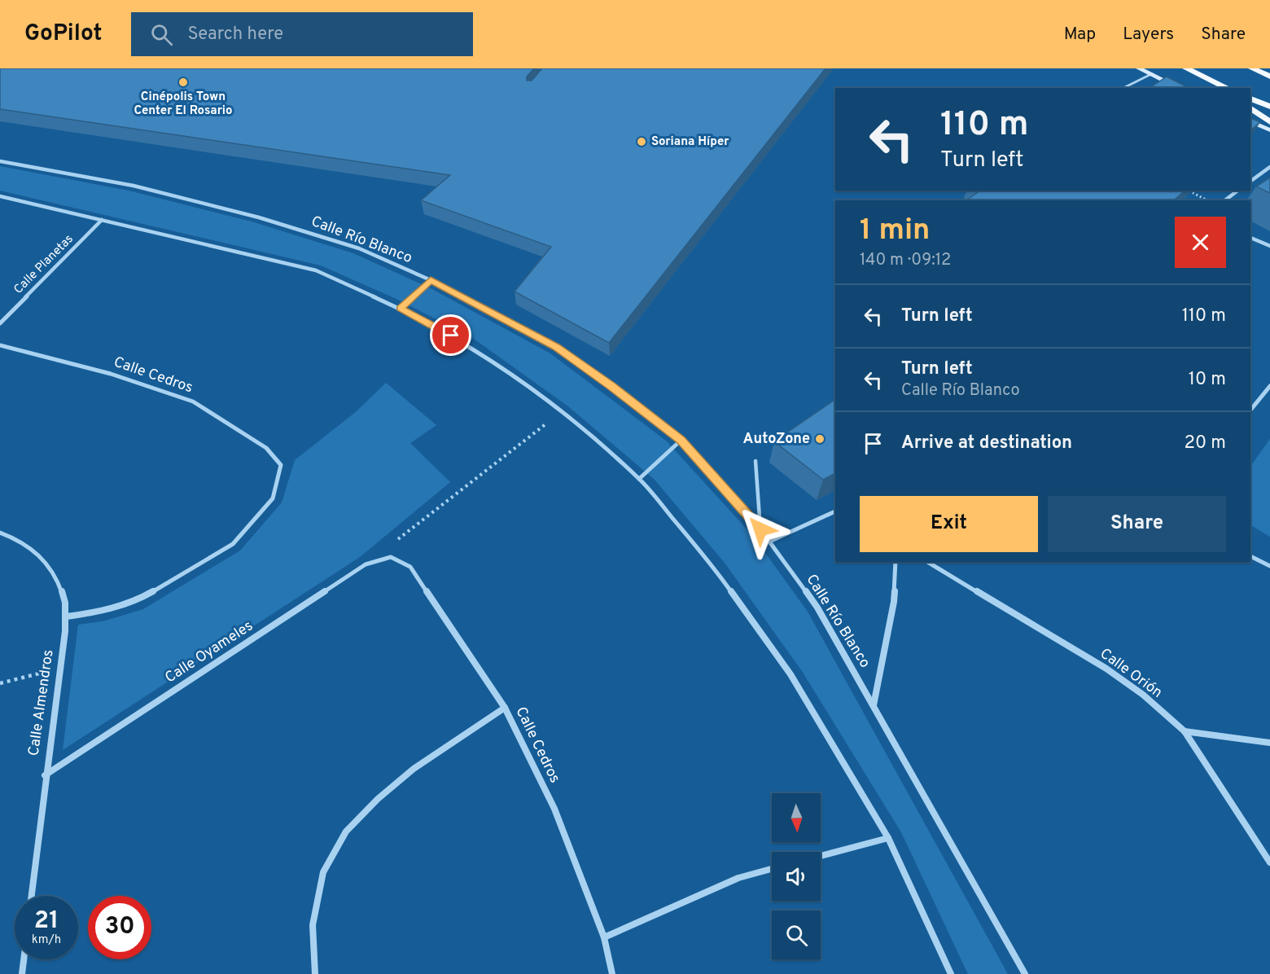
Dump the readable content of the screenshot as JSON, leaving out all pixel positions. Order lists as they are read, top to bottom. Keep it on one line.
{"streets":{"street":["Calle Río Blanco","Calle Planetas","Calle Cedros","Calle Oyameles","Calle Orión","Calle Almendros"]},"crossings":[["Calle Cedros","Calle Oyameles"],["Calle Cedros","Calle Almendros"],["Calle Oyameles","Calle Almendros"]],"places":["Cinépolis Town Center El Rosario","Soriana Híper","AutoZone"],"north":"bottom","page":{"header":"GoPilot","search":"Search here","nav":["Map","Layers","Share"],"turn":["110 m","Turn left"],"heading":["1 min","140 m · 09:12"],"list":[{"name":"Turn left","value":"110 m"},{"name":"Turn left","note":"Calle Río Blanco","value":"10 m"},{"name":"Arrive at destination","value":"20 m"}],"buttons":["Exit","Share"],"speed":"21 km/h","limit":"30"}}
